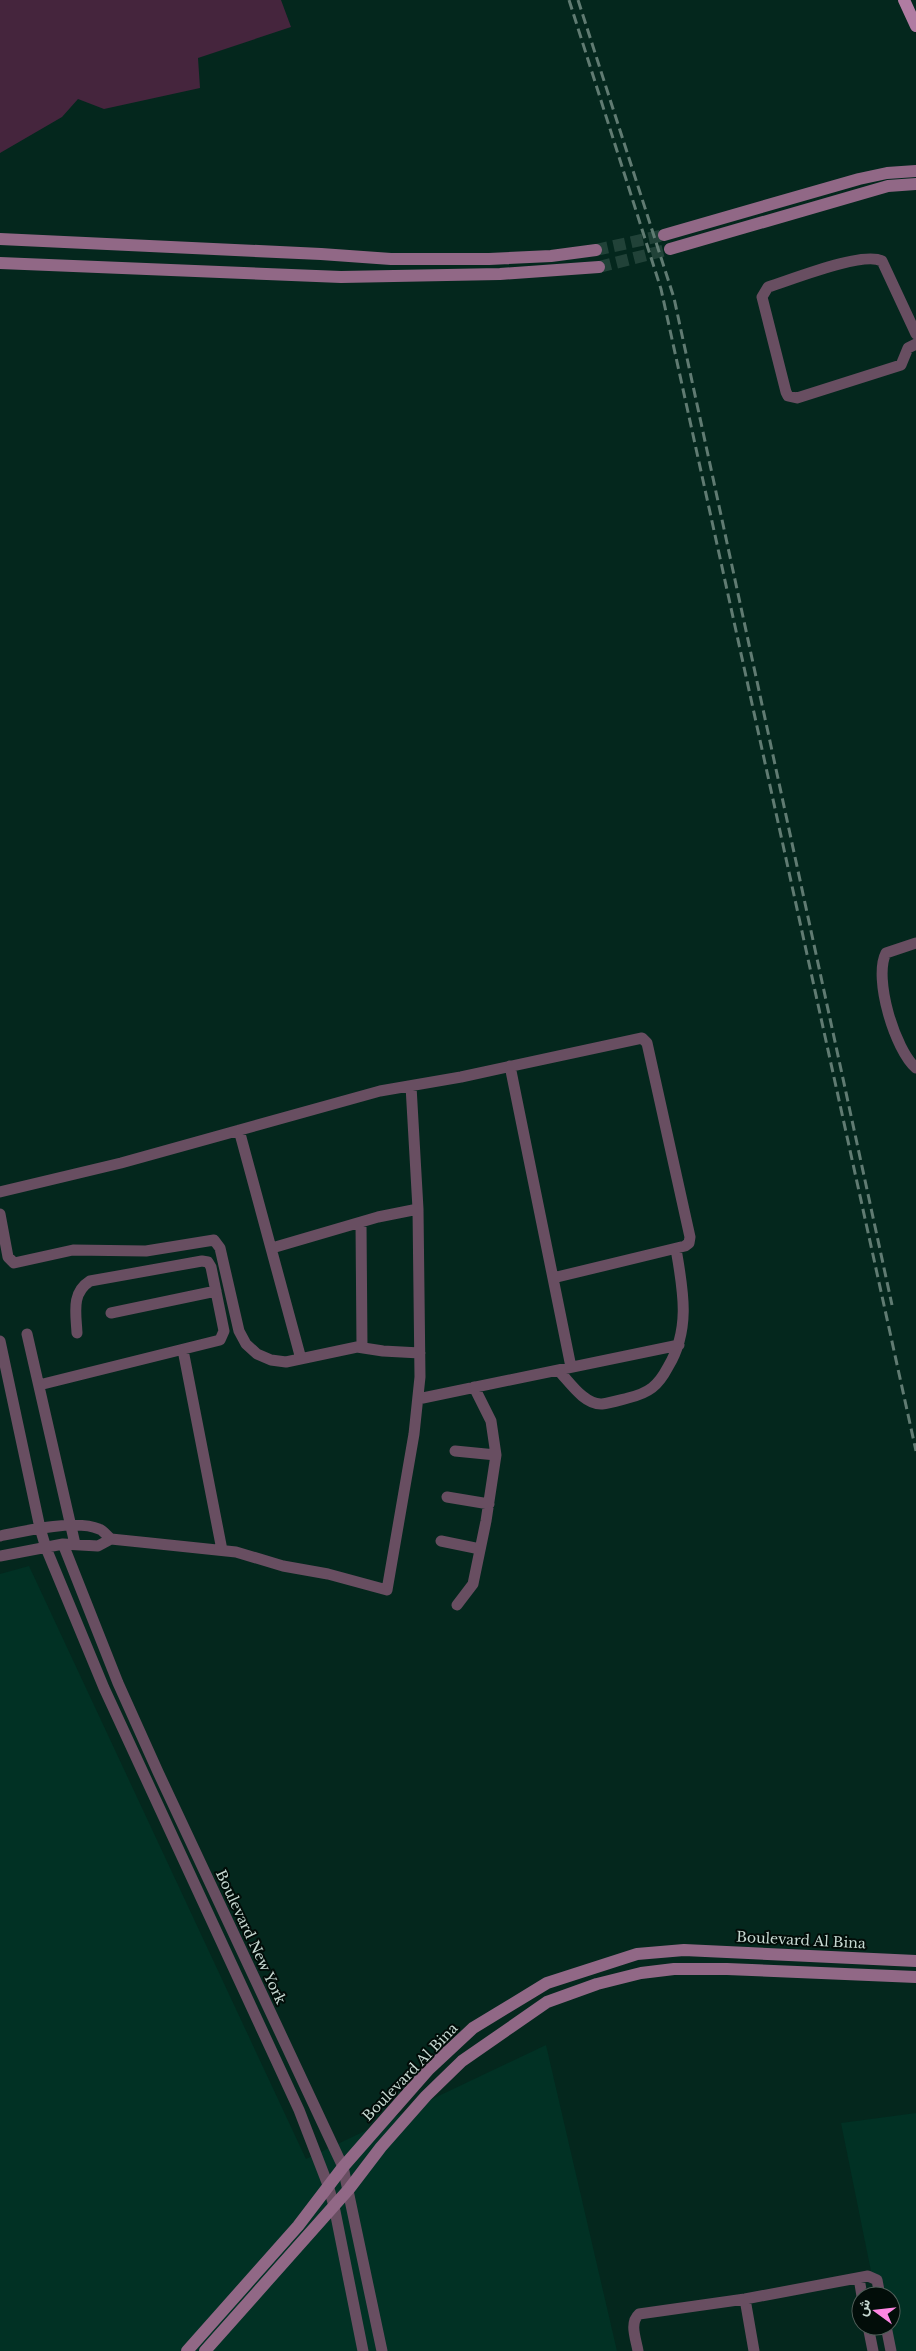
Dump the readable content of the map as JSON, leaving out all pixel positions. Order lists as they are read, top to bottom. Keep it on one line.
{"streets":{"main road":["Boulevard Al Bina"],"street":["Boulevard New York"]},"crossings":[["Boulevard New York","Boulevard Al Bina"]],"north":"left"}
